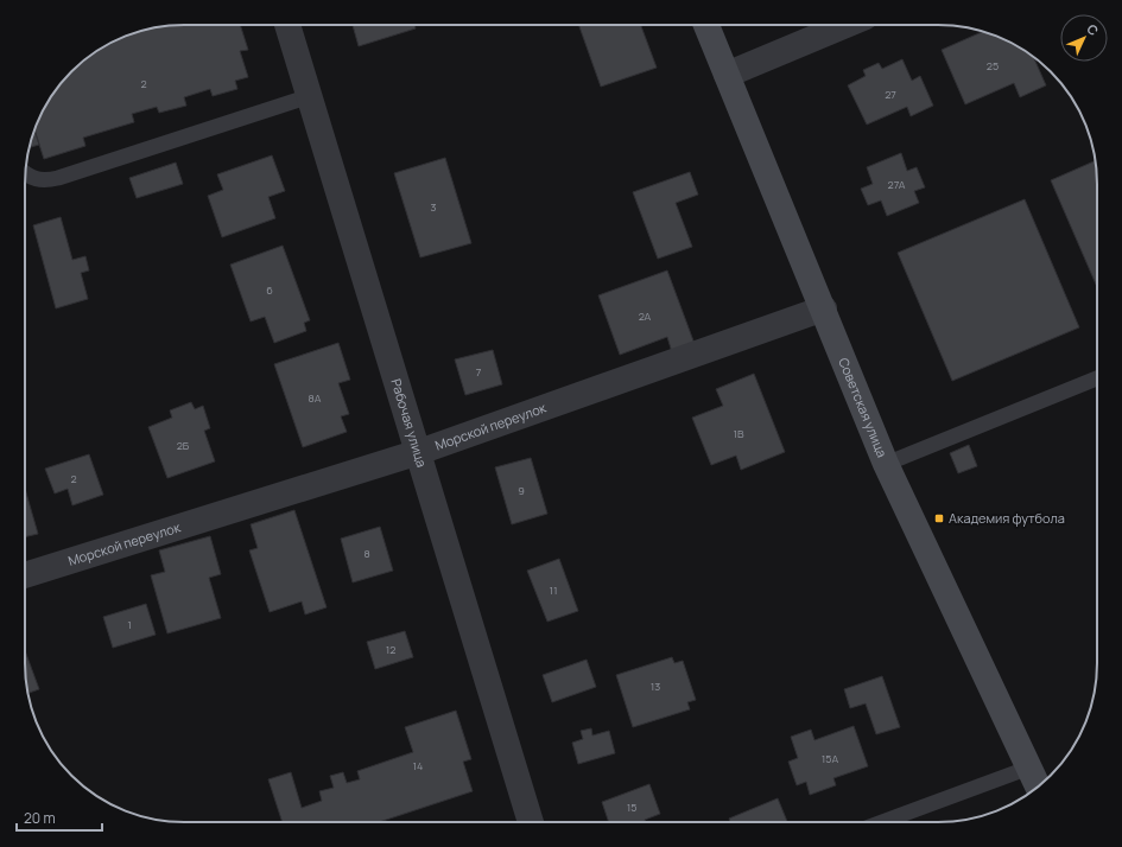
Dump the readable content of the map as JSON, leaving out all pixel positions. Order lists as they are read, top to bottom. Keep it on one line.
{"streets":{"main road":["Советская улица"],"street":["Рабочая улица","Морской переулок"]},"crossings":[["Советская улица","Морской переулок"],["Рабочая улица","Морской переулок"]],"places":{"transit":["Академия футбола"]},"house_numbers":["25","2","27","27А","3","6","2А","7","8А","1В","2Б","2","9","8","11","1","12","13","15А","14","15"],"scale_bar":"20 m","north":"top right"}
